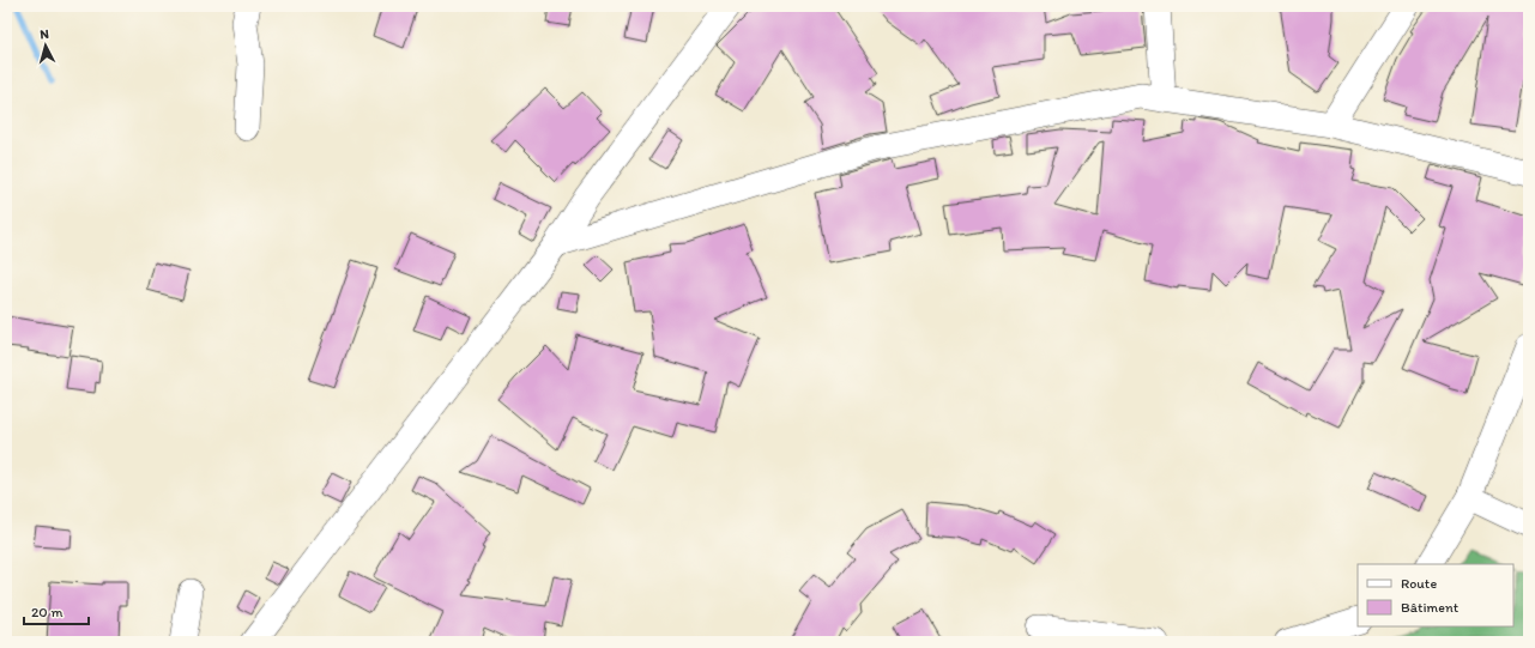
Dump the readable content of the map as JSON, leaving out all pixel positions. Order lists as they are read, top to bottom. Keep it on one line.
{"legend":["Route","Bâtiment"],"scale_bar":"20 m","north":"top"}
